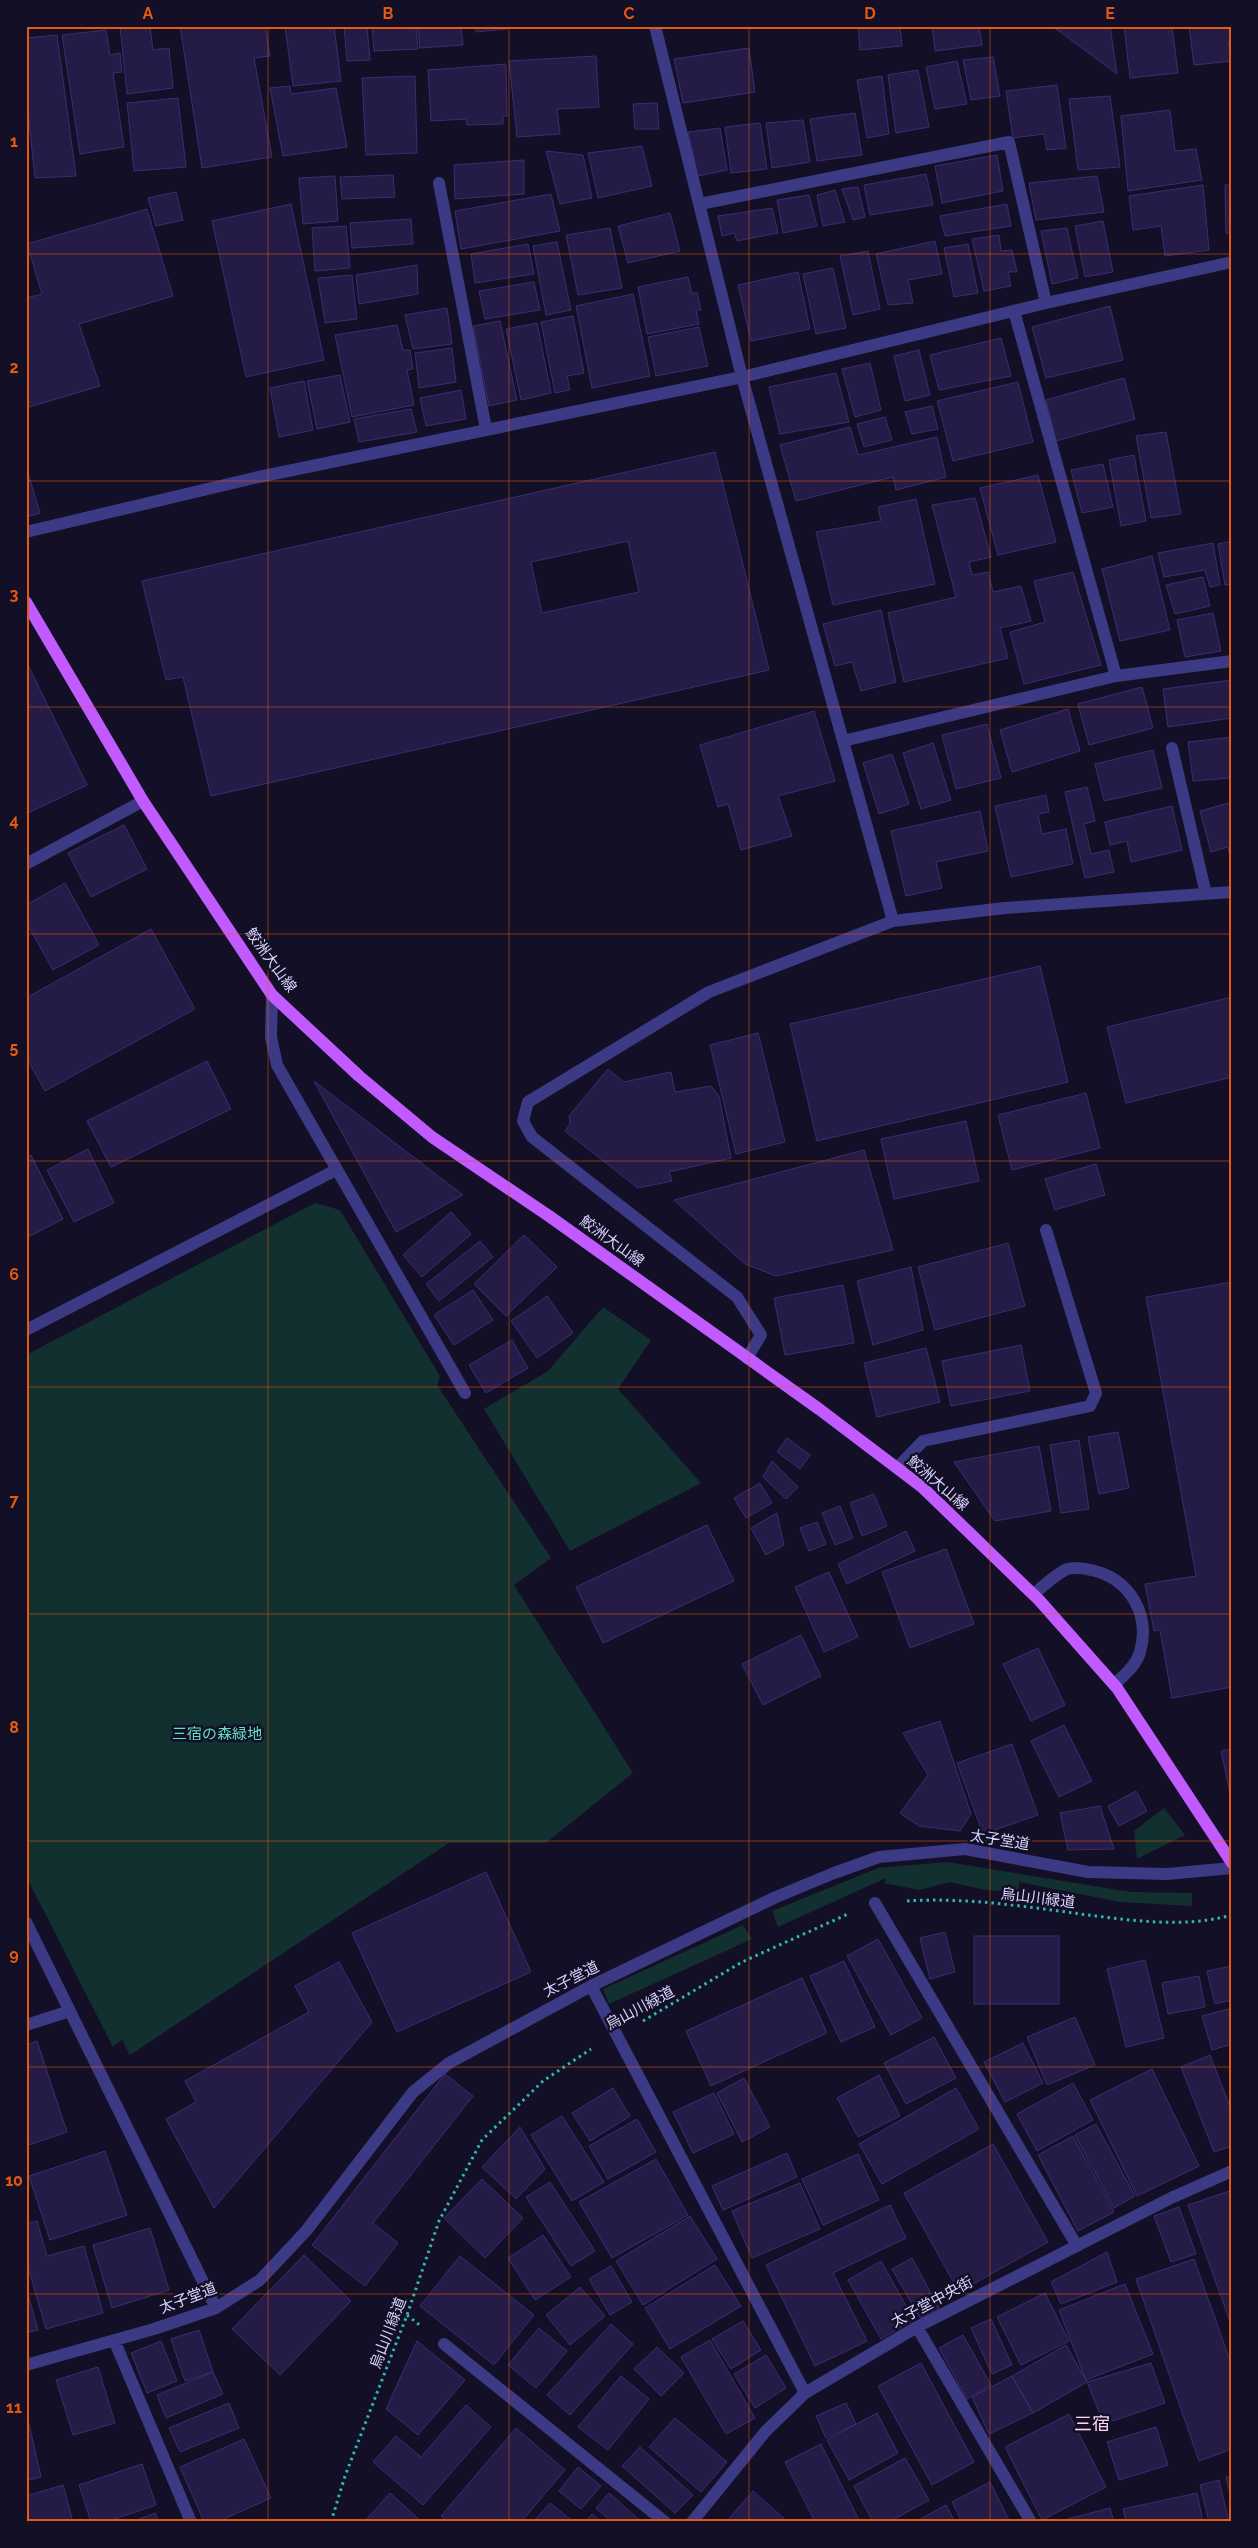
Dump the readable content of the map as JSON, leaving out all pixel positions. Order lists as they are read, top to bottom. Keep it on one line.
{"streets":{"main road":["鮫洲大山線"],"street":["太子堂道","太子堂中央街"],"path":["烏山川緑道"]},"districts":["三宿"],"parks":["三宿の森緑地"],"grid":{"columns":["A","B","C","D","E"],"rows":["1","2","3","4","5","6","7","8","9","10","11"]}}
